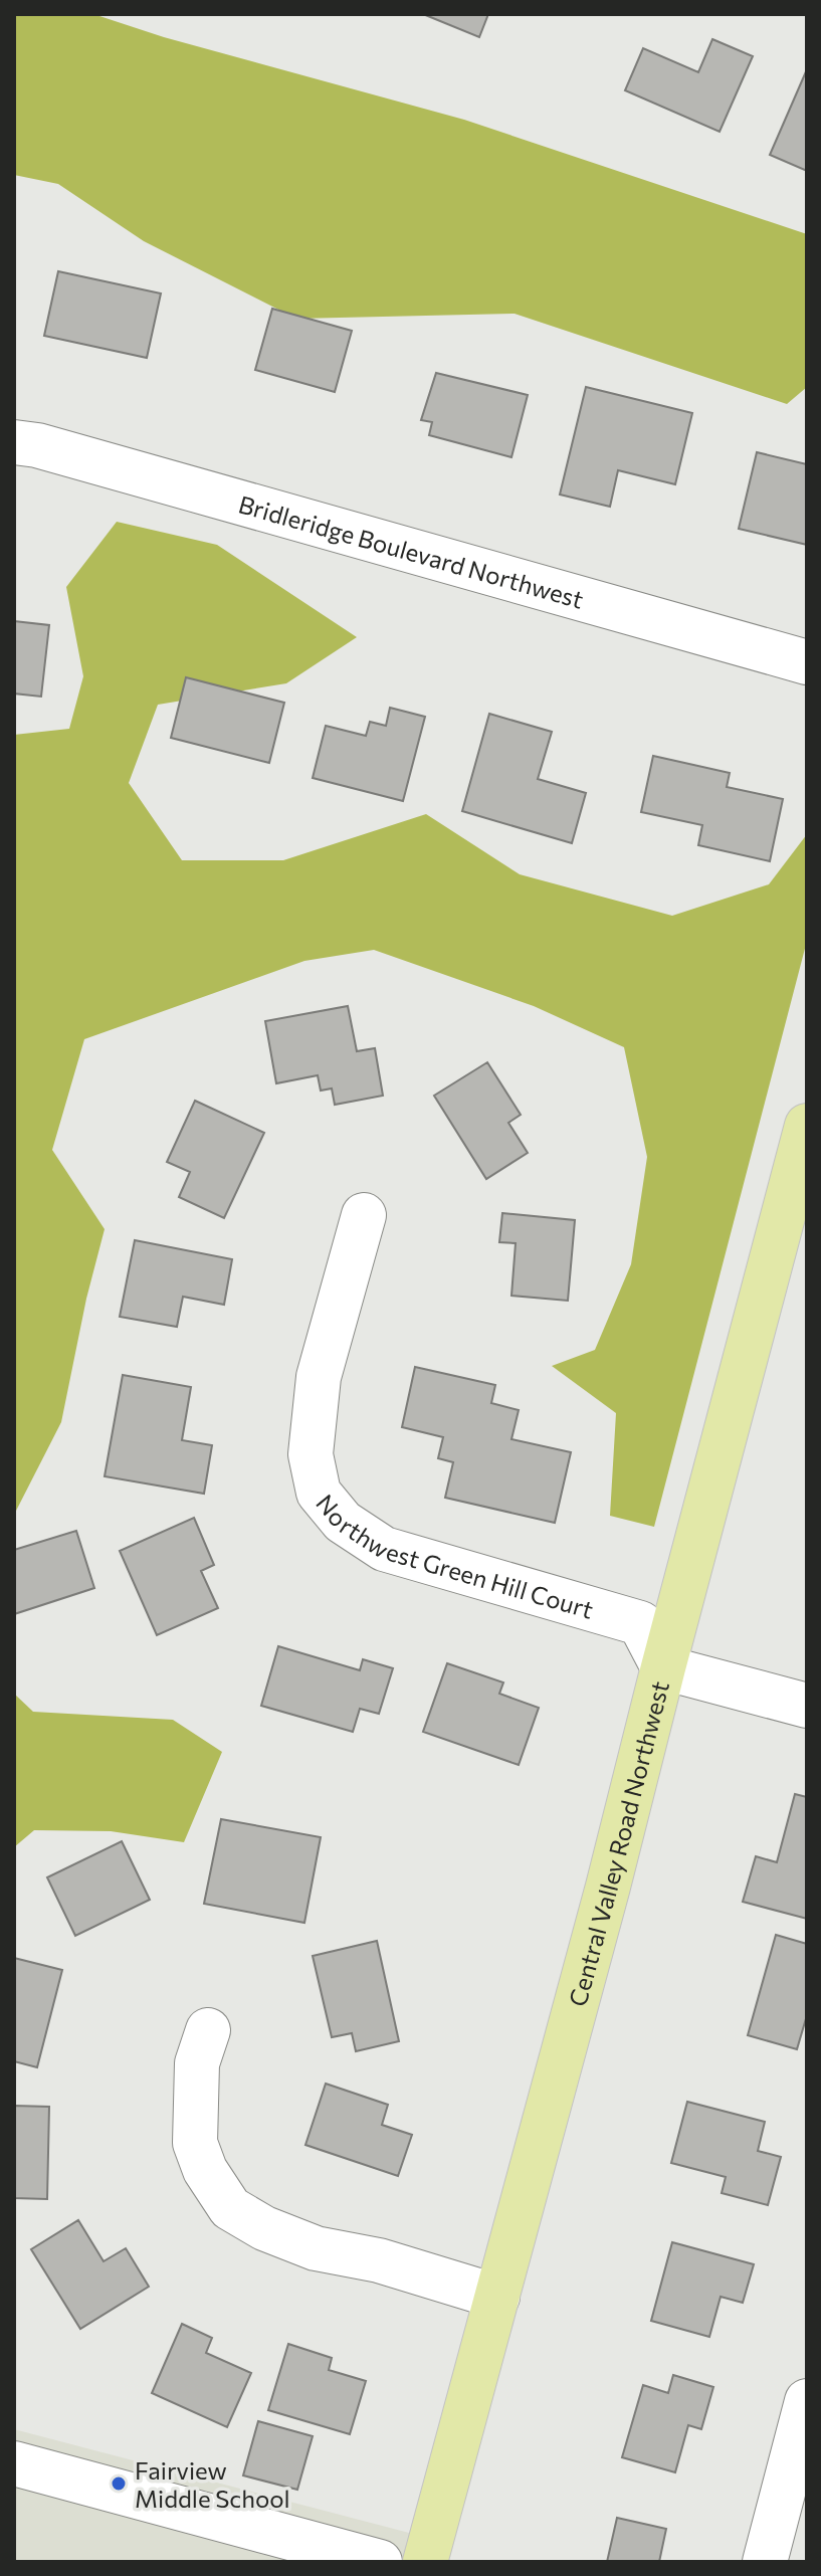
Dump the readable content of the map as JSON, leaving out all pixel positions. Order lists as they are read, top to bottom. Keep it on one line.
{"streets":{"main road":["Central Valley Road Northwest"],"street":["Bridleridge Boulevard Northwest","Northwest Green Hill Court"]},"crossings":[["Northwest Green Hill Court","Central Valley Road Northwest"]],"places":["Fairview Middle School"]}
